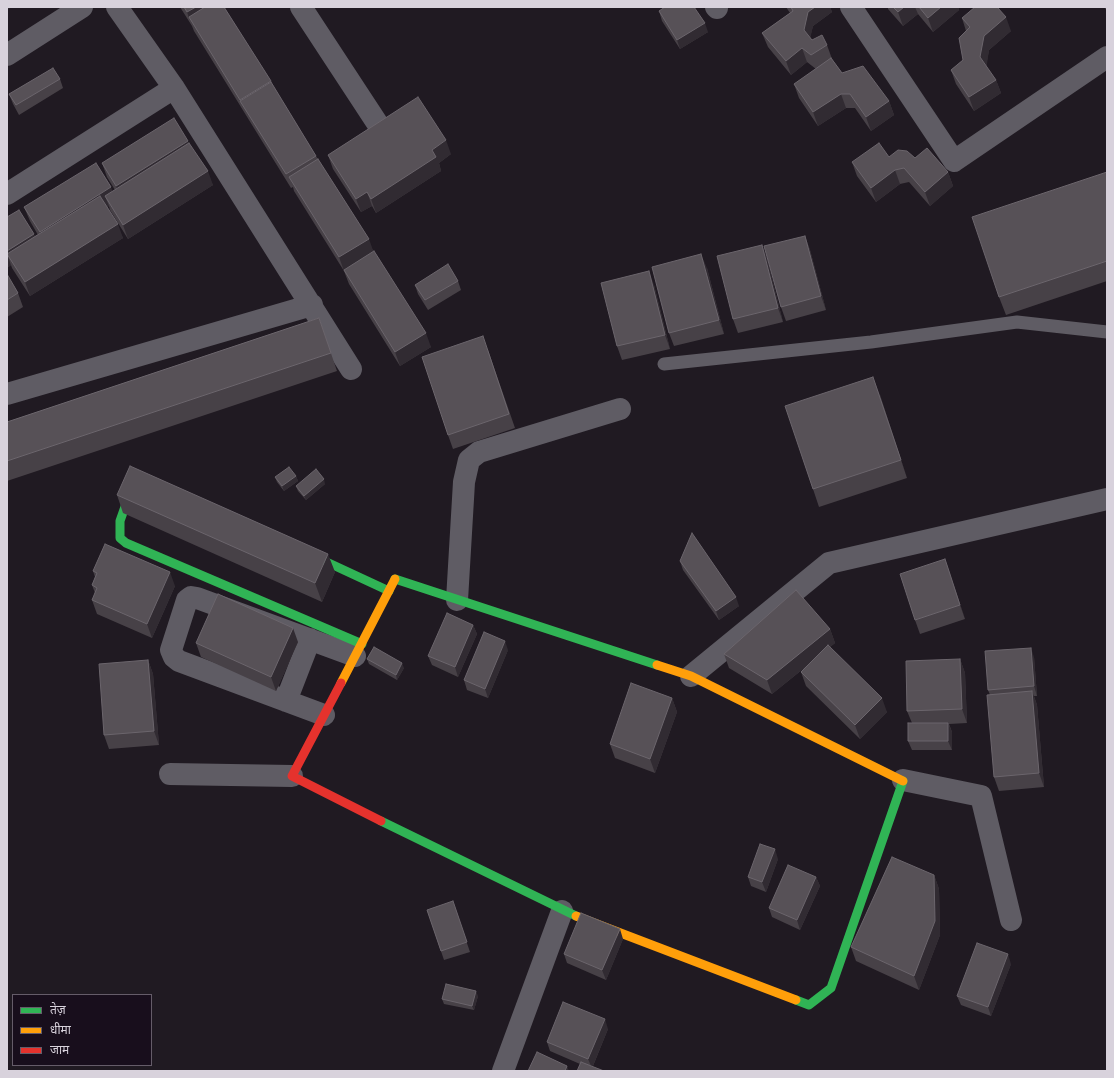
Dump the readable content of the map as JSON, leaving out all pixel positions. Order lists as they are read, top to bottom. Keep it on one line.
{"legend":["तेज़","धीमा","जाम"]}
